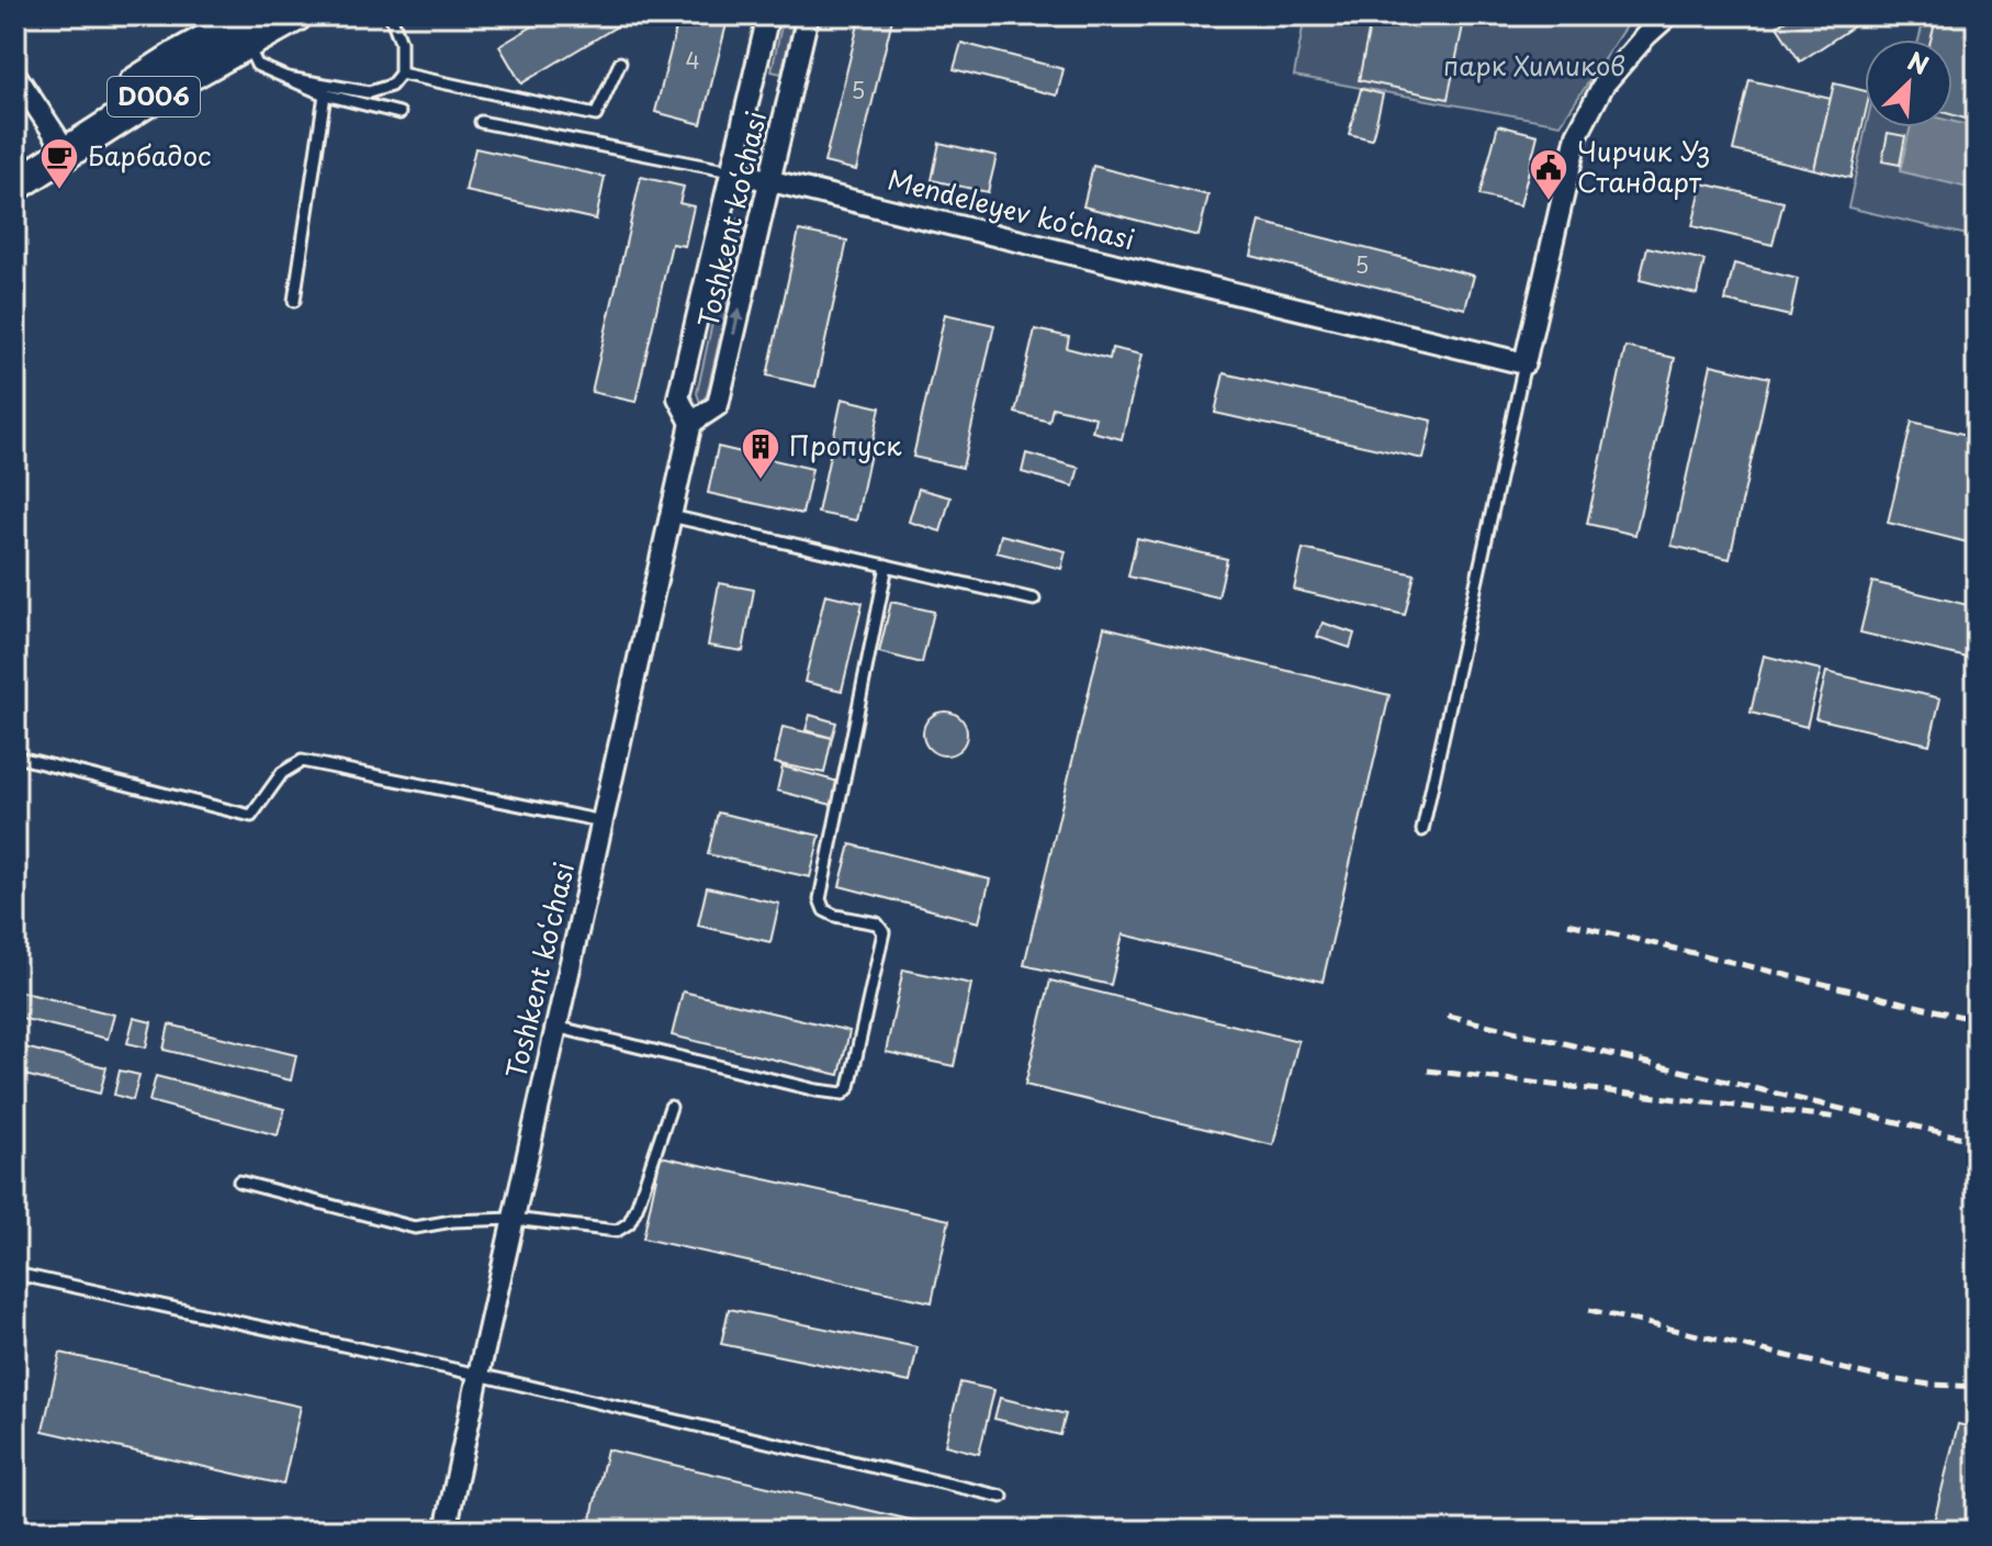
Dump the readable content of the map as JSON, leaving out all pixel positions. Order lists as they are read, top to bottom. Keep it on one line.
{"streets":{"main road":["D006"],"street":["Mendeleyev ko‘chasi","Toshkent ko‘chasi"]},"crossings":[["Mendeleyev ko‘chasi","Toshkent ko‘chasi"]],"parks":["парк Химиков"],"places":{"cafe":["Барбадос"],"public building":["Чирчик Уз Стандарт"],"building":["Пропуск"]},"house_numbers":["4","5","5"],"north":"top right"}
